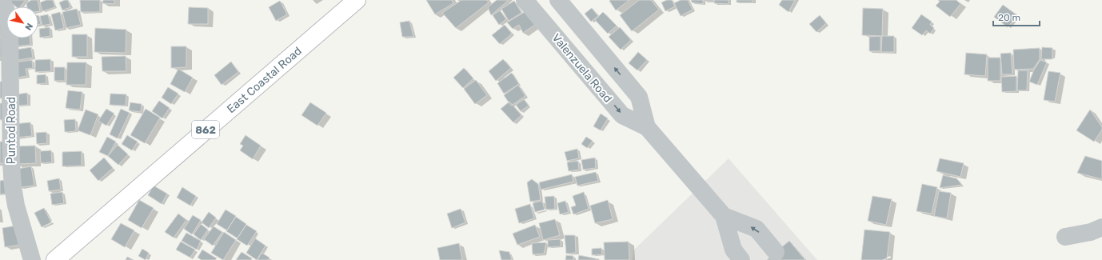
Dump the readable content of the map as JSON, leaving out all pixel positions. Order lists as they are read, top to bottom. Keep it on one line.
{"streets":{"main road":["East Coastal Road","862"],"street":["Valenzuela Road","Puntod Road"]},"scale_bar":"20 m","north":"bottom right"}
